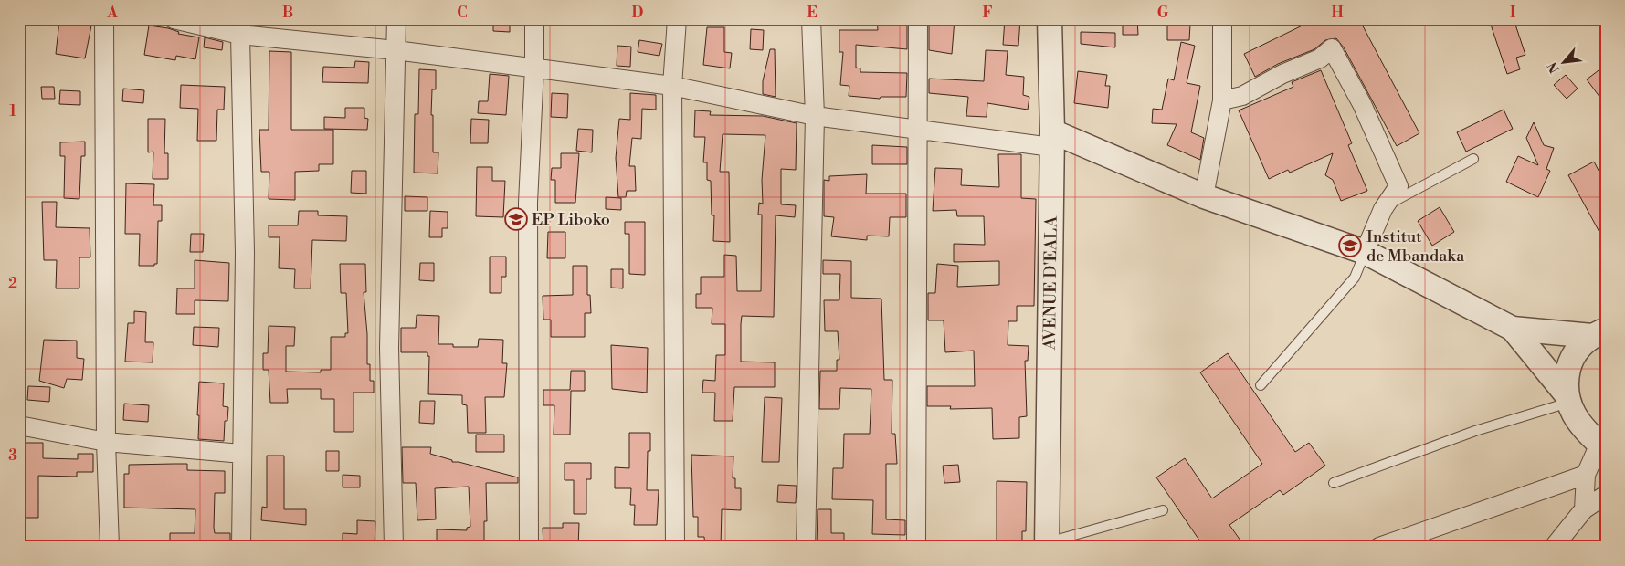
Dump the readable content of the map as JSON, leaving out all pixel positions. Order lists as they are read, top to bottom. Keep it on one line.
{"streets":{"street":["AVENUE D'EALA"]},"places":{"school or university":["EP Liboko","Institut de Mbandaka"]},"north":"bottom left","grid":{"columns":["A","B","C","D","E","F","G","H","I"],"rows":["1","2","3"]}}
